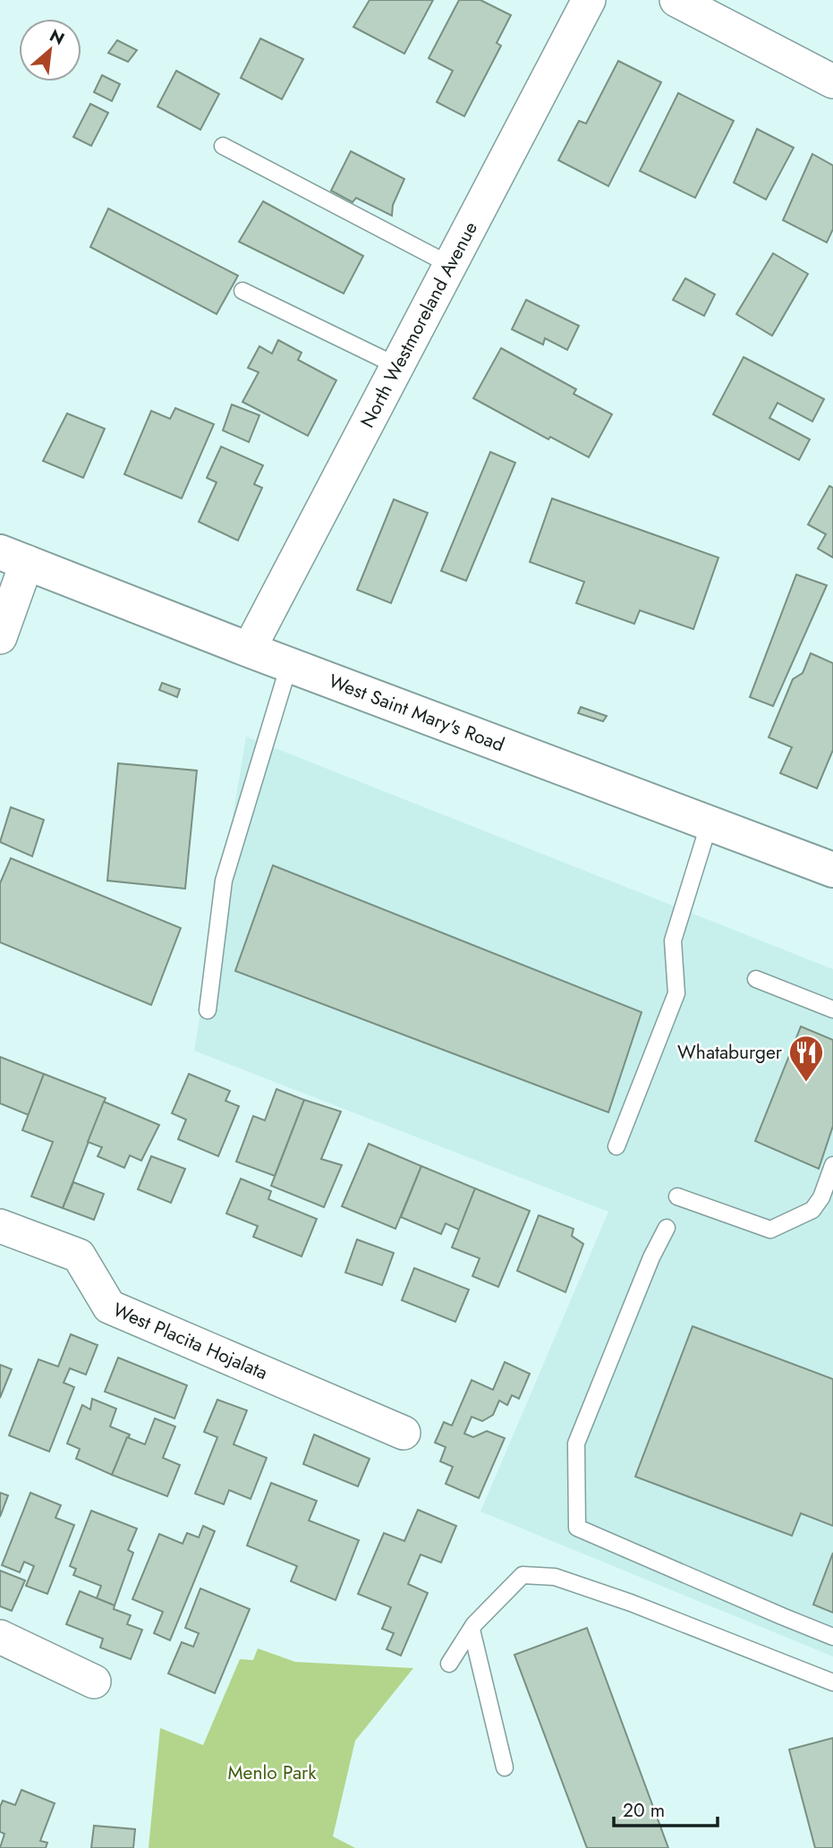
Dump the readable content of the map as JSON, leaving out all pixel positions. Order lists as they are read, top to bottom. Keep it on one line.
{"streets":{"main road":["West Saint Mary's Road"],"street":["North Westmoreland Avenue","West Placita Hojalata"]},"crossings":[["North Westmoreland Avenue","West Saint Mary's Road"]],"parks":["Menlo Park"],"places":{"restaurant":["Whataburger"]},"scale_bar":"20 m","north":"top right"}
